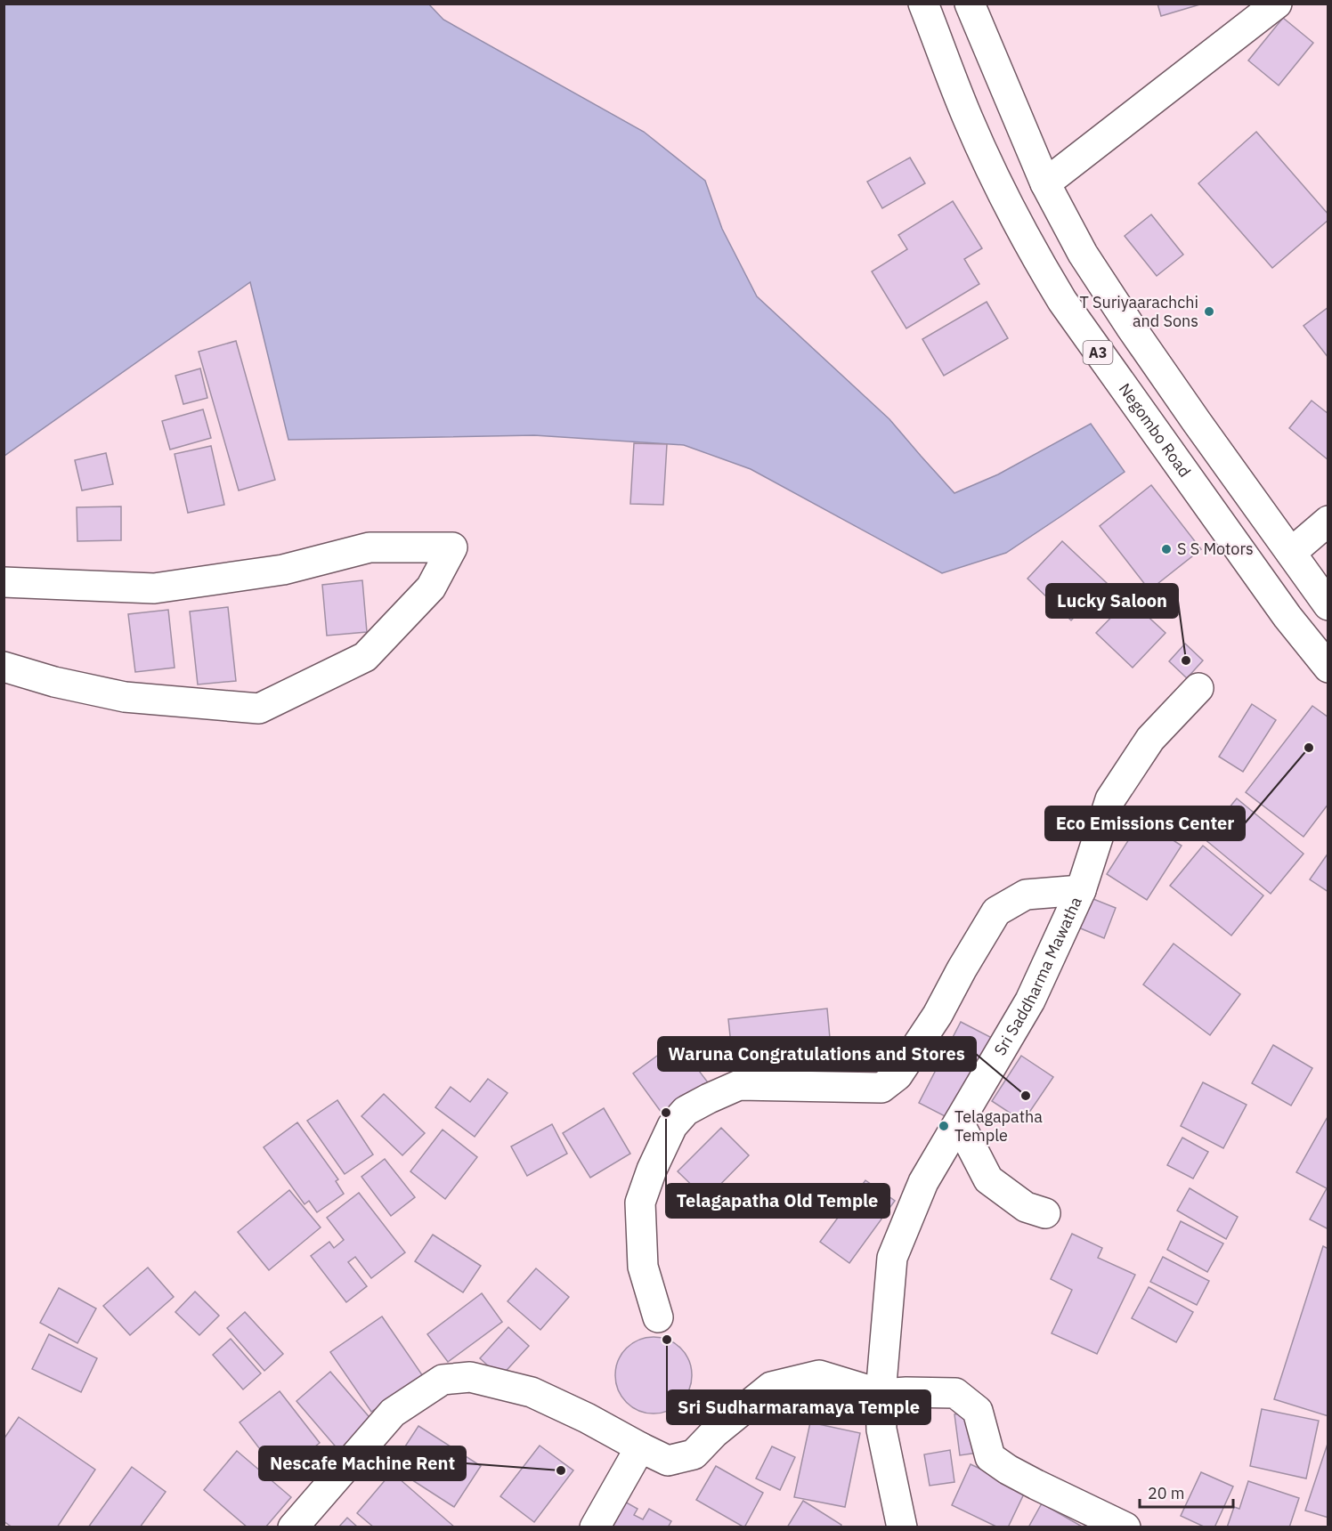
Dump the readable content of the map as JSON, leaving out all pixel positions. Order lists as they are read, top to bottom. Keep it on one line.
{"streets":{"main road":["A3","Negombo Road","Sri Saddharma Mawatha"]},"places":["T Suriyaarachchi and Sons","S S Motors","Lucky Saloon","Eco Emissions Center","Waruna Congratulations and Stores","Telagapatha Old Temple","Telagapatha Temple","Sri Sudharmaramaya Temple","Nescafe Machine Rent"],"scale_bar":"20 m"}
